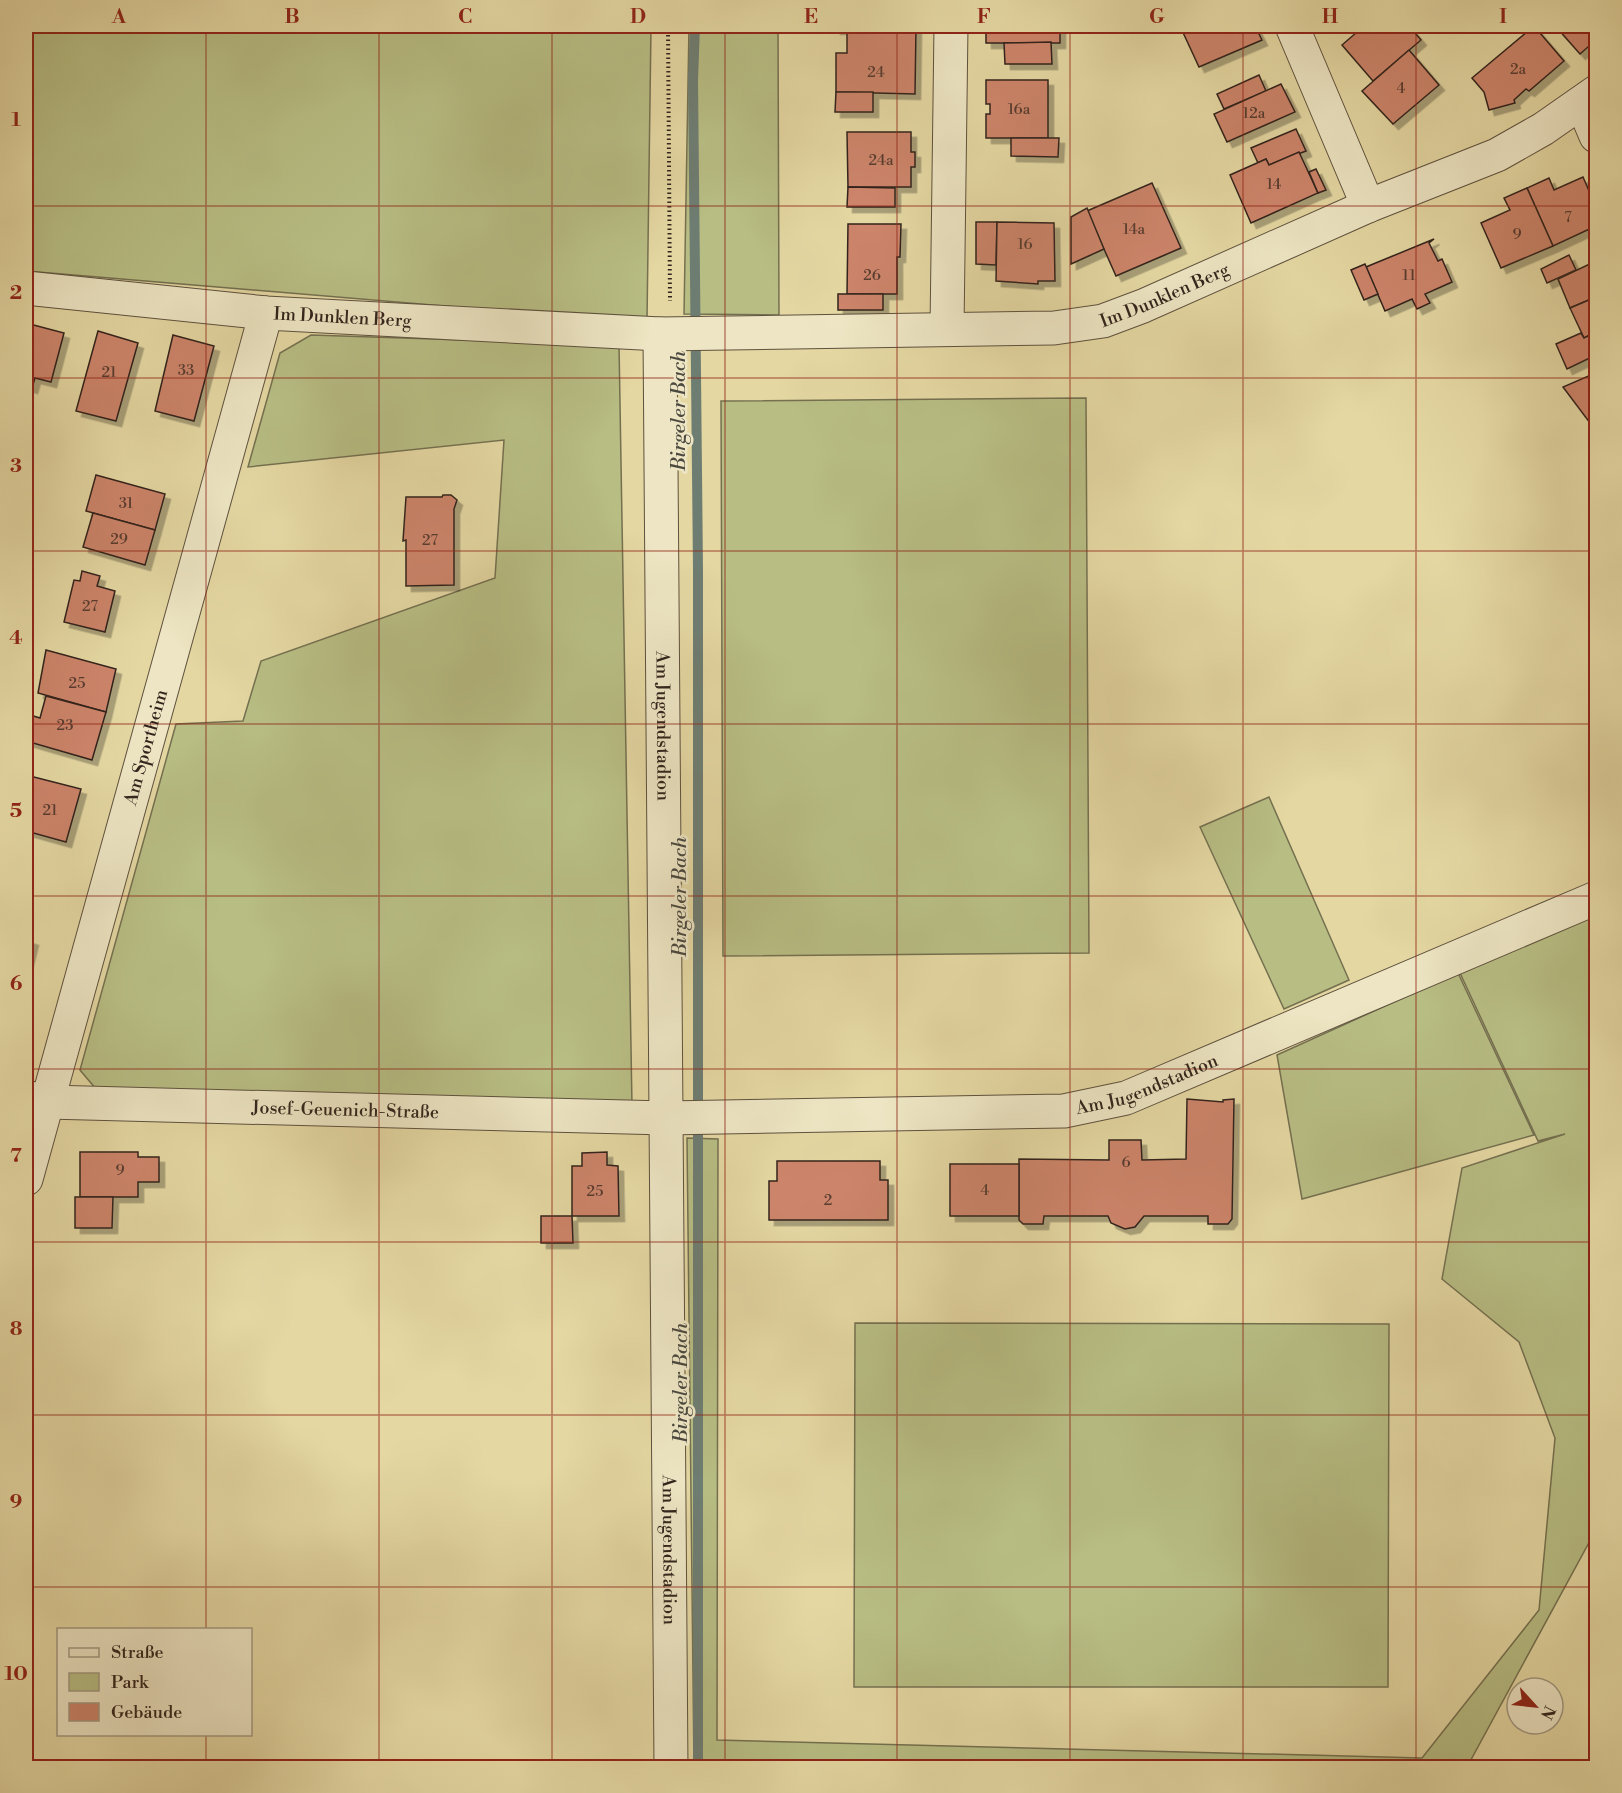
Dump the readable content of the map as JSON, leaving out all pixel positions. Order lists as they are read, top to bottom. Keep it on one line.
{"streets":{"street":["Im Dunklen Berg","Am Jugendstadion","Am Sportheim","Josef-Geuenich-Straße"]},"crossings":[["Im Dunklen Berg","Am Jugendstadion"],["Im Dunklen Berg","Am Sportheim"],["Am Jugendstadion","Josef-Geuenich-Straße"],["Am Sportheim","Josef-Geuenich-Straße"]],"water":["Birgeler Bach"],"house_numbers":["2a","24","4","16a","12a","24a","14","7","14a","9","16","26","11","33","21","31","29","27","27","25","23","21","6","9","4","25","2"],"legend":["Straße","Park","Gebäude"],"north":"bottom right","grid":{"columns":["A","B","C","D","E","F","G","H","I"],"rows":["1","2","3","4","5","6","7","8","9","10"]}}
